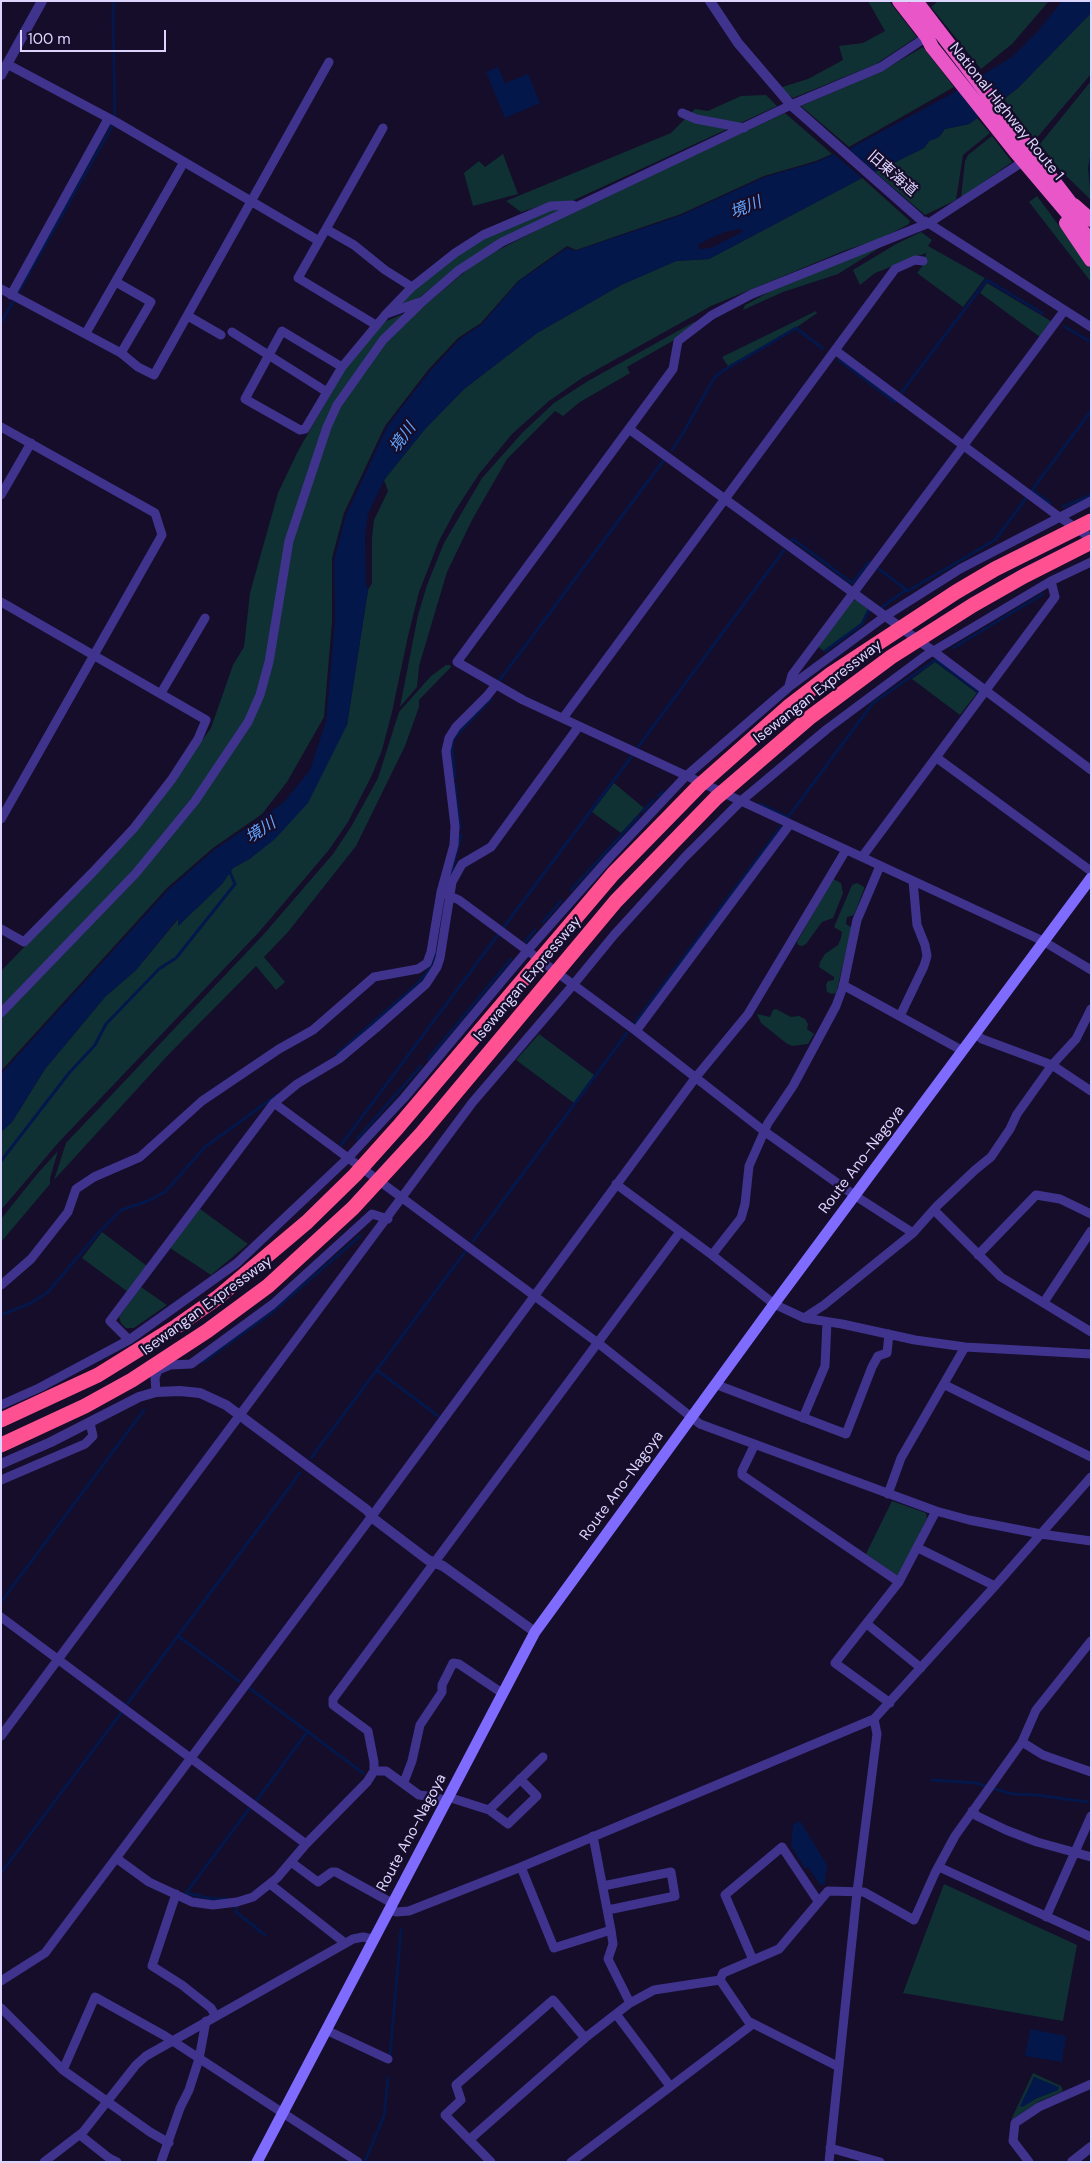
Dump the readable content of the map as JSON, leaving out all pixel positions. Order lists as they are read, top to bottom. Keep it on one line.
{"streets":{"highway":["National Highway Route 1","Isewangan Expressway"],"main road":["Route Ano-Nagoya"],"street":["旧東海道"]},"water":["境川"],"scale_bar":"100 m"}
